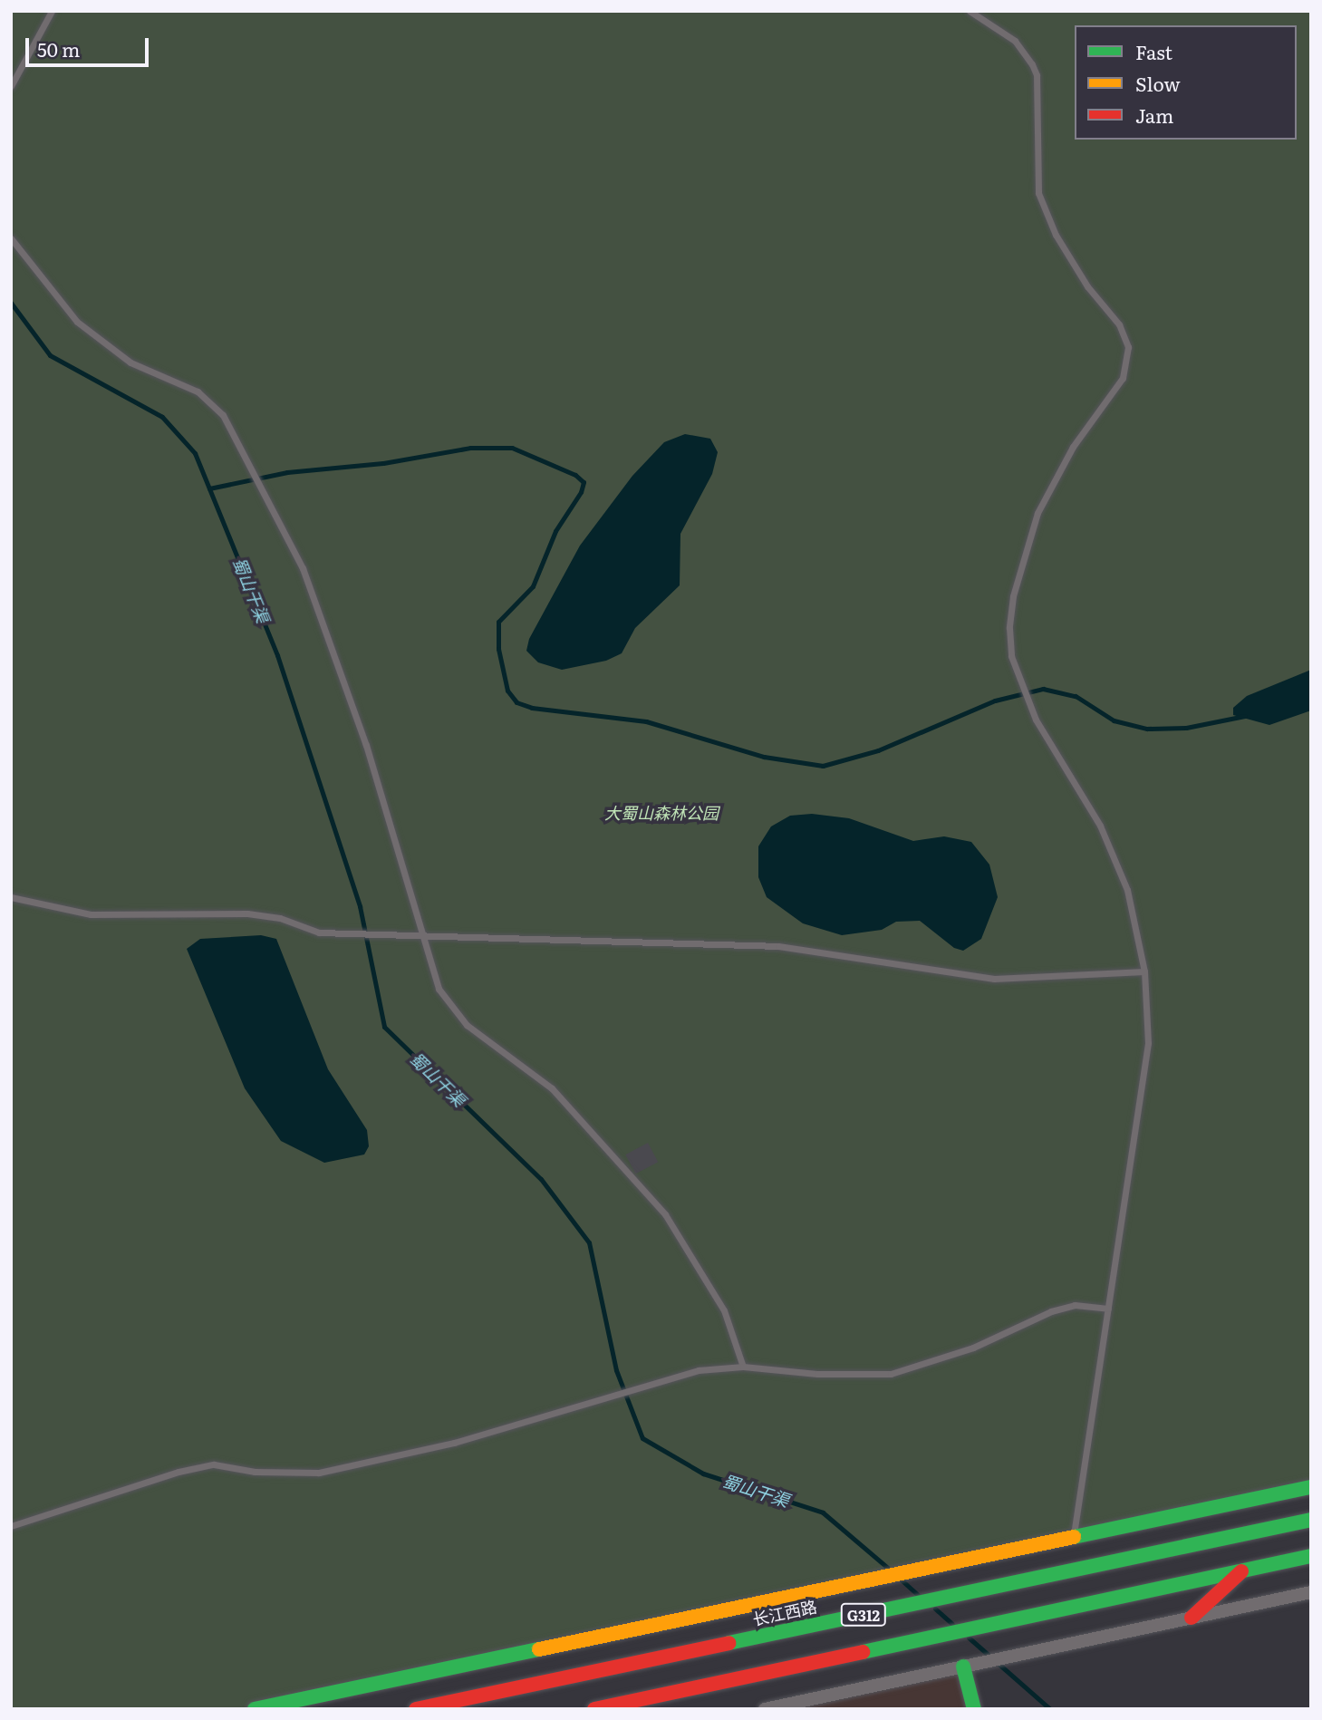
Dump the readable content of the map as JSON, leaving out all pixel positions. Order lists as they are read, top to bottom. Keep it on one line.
{"streets":{"main road":["长江西路","G312"]},"water":["蜀山干渠"],"parks":["大蜀山森林公园"],"legend":["Fast","Slow","Jam"],"scale_bar":"50 m"}
